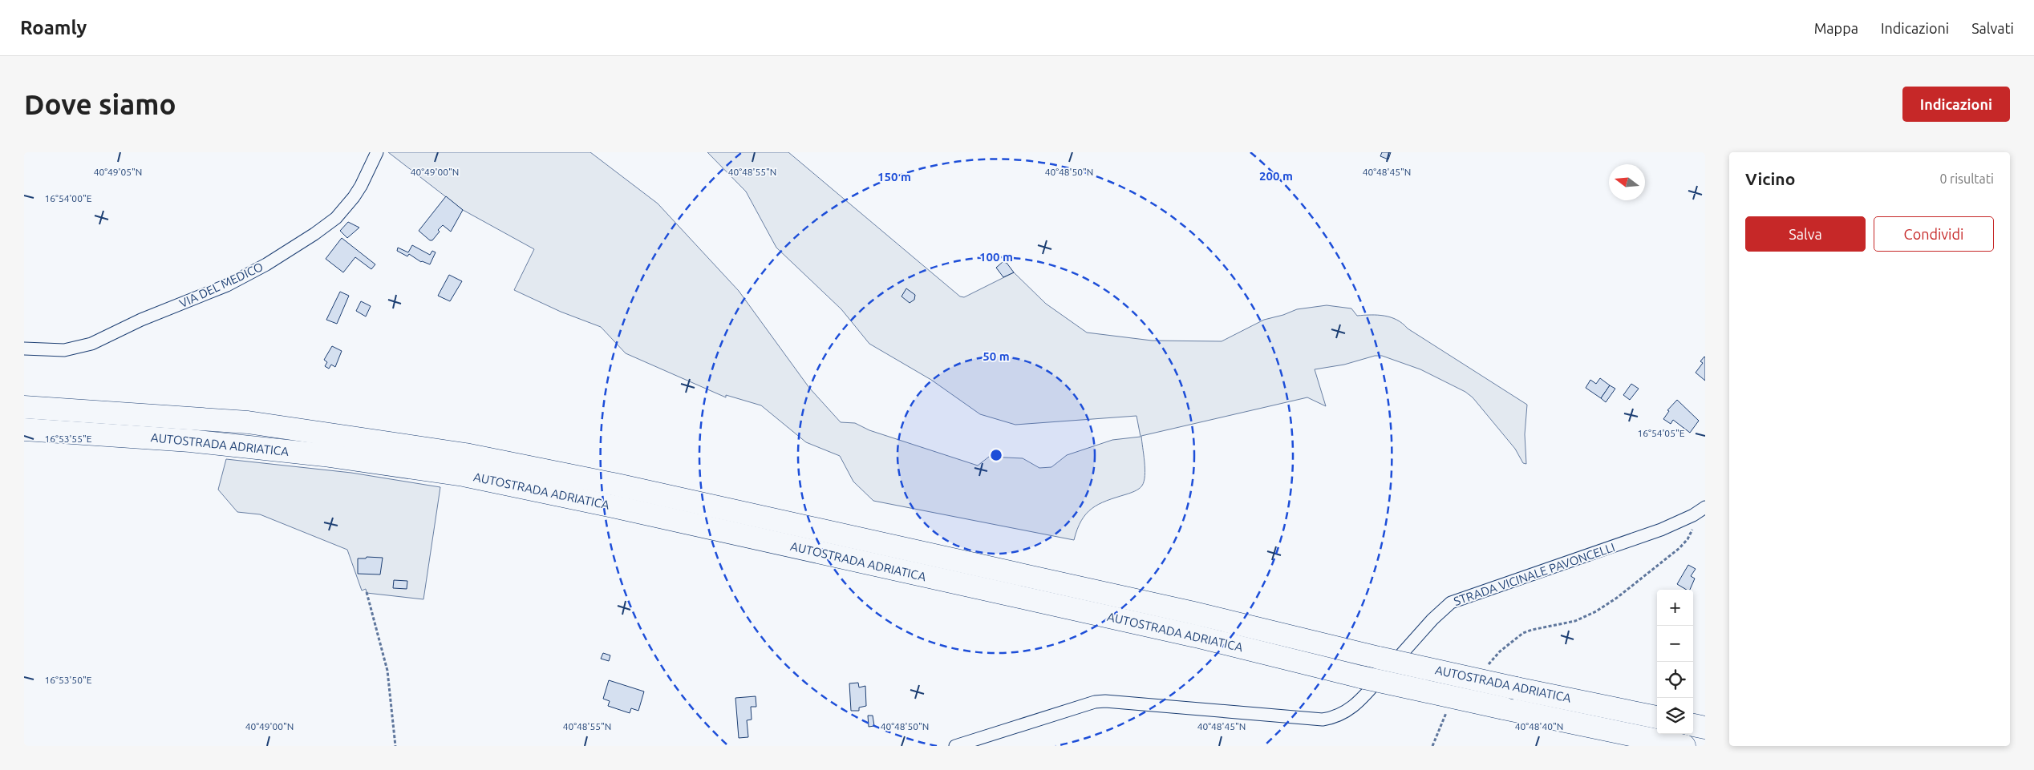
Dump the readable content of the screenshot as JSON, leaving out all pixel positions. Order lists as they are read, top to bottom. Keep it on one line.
{"streets":{"highway":["AUTOSTRADA ADRIATICA"],"street":["VIA DEL MEDICO","STRADA VICINALE PAVONCELLI"]},"north":"left","page":{"header":"Roamly","nav":["Mappa","Indicazioni","Salvati"],"buttons":["Indicazioni",["Salva","Condividi"]],"title":"Dove siamo","heading":["Vicino","0 risultati"],"map_buttons":["+","−"]},"coordinates":["40°49'05\"N","40°49'00\"N","40°48'55\"N","40°48'50\"N","40°48'45\"N","16°54'00\"E","16°54'05\"E","16°53'55\"E","16°53'50\"E","40°48'40\"N"],"rings":["200 m","150 m","100 m","50 m"]}
